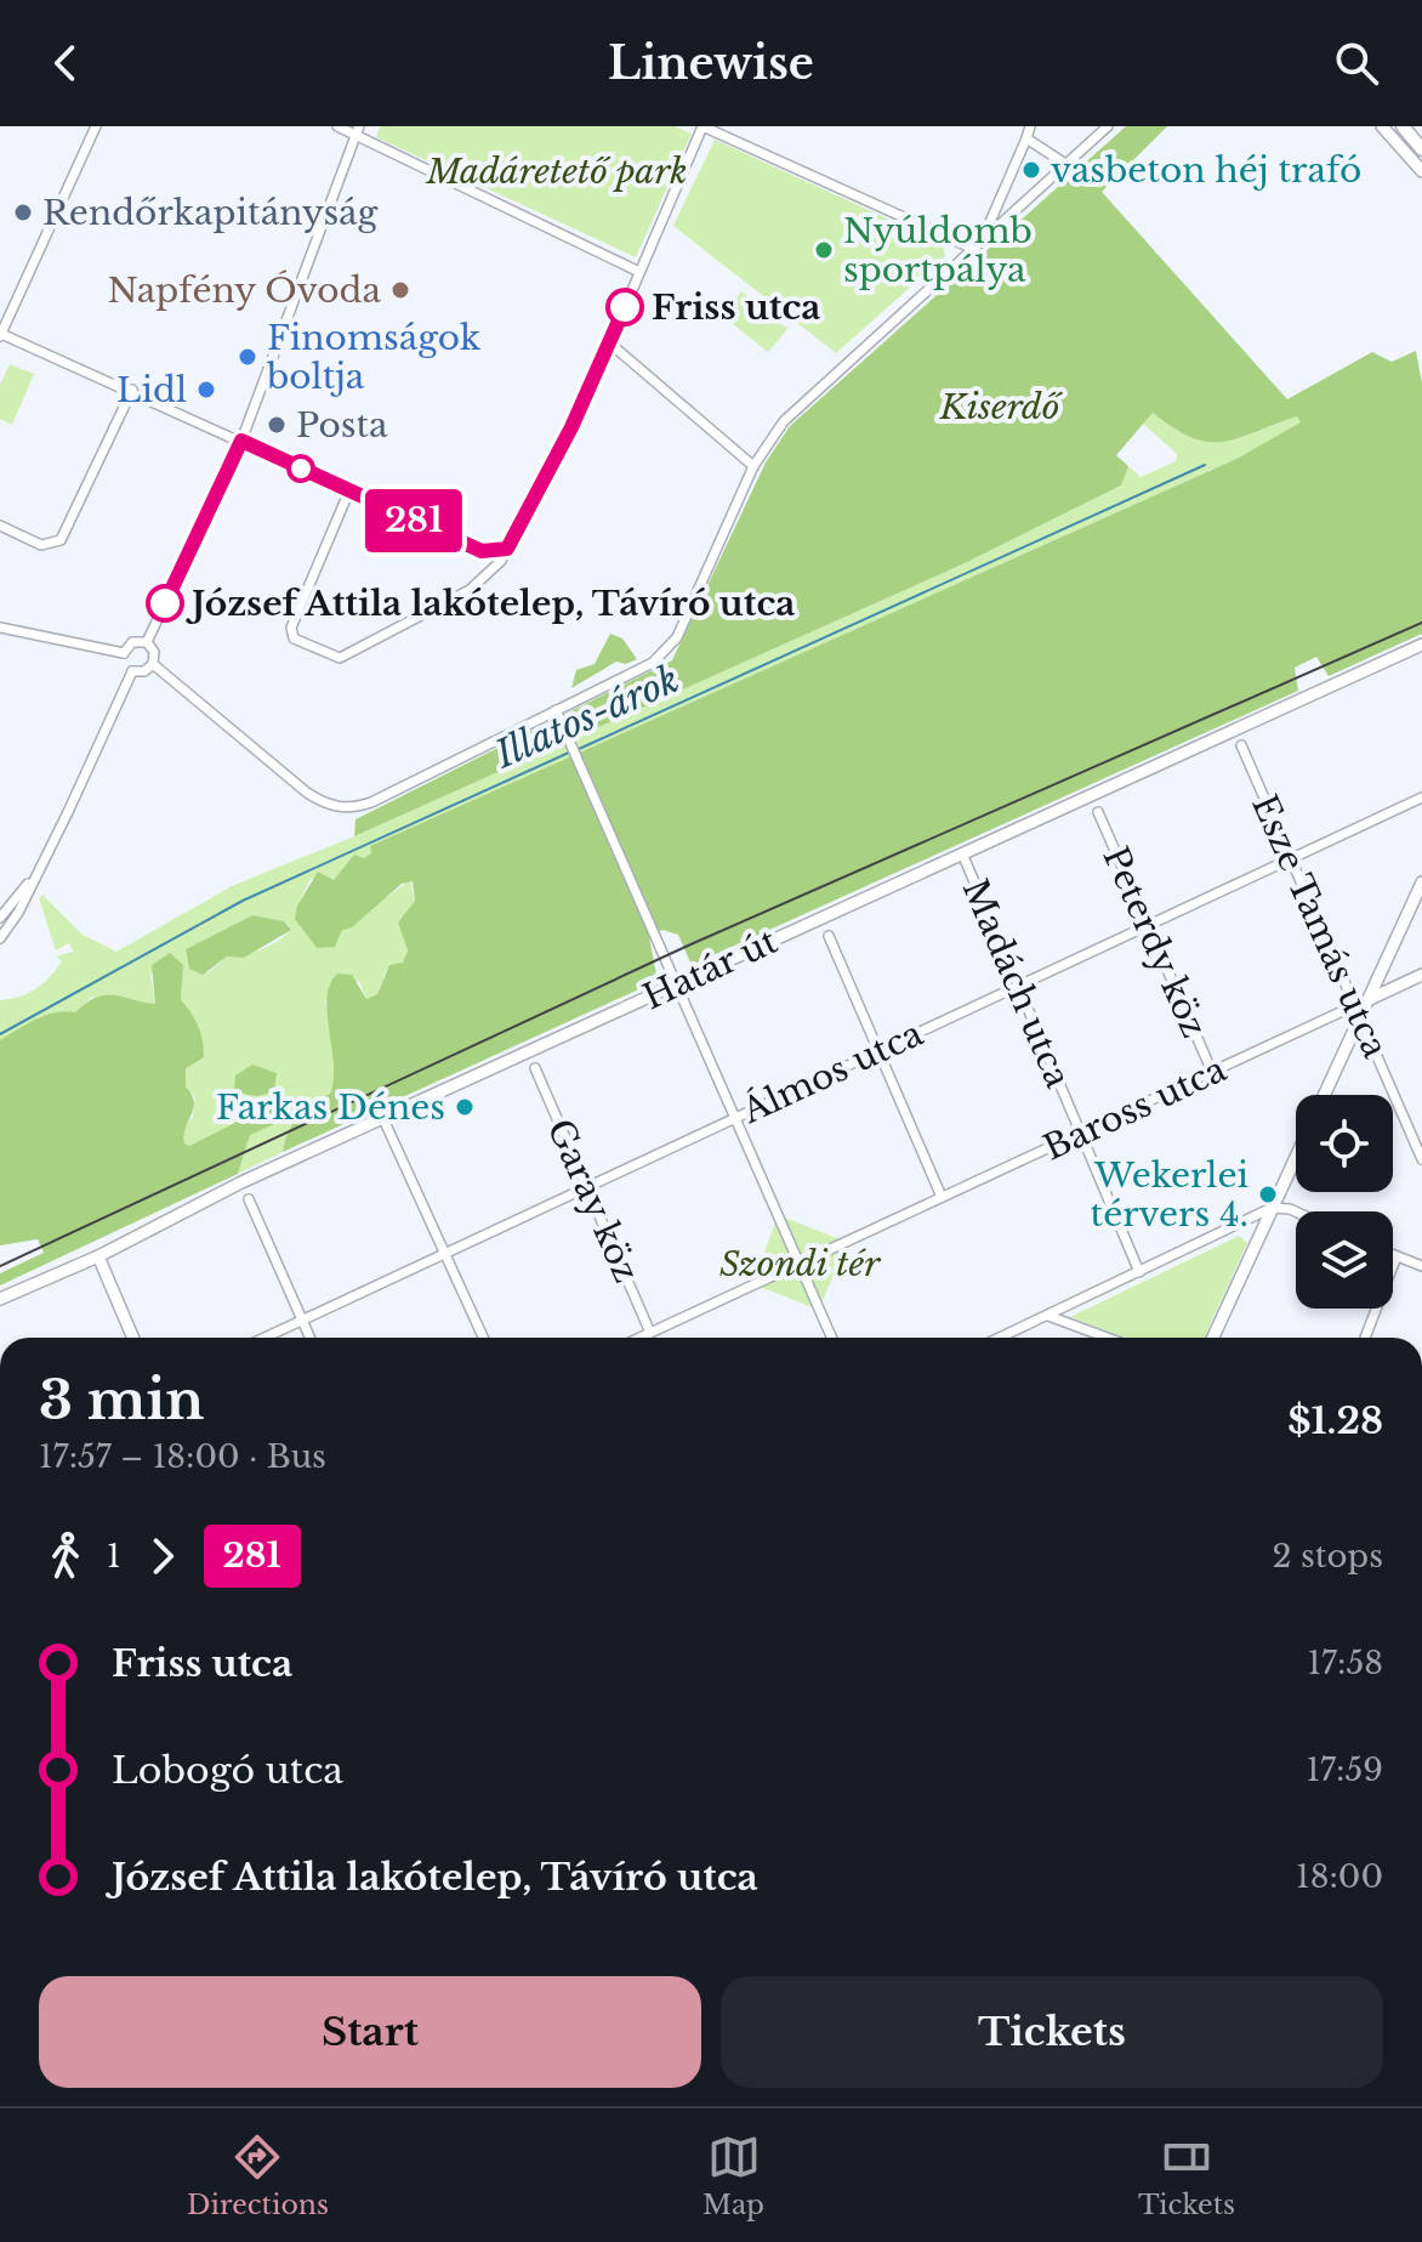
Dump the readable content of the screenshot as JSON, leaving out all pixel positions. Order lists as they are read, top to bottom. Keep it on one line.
{"streets":{"main road":["Határ út"],"street":["Esze Tamás utca","Peterdy köz","Madách utca","Álmos utca","Baross utca","Garay köz"]},"crossings":[["Esze Tamás utca","Álmos utca"],["Esze Tamás utca","Baross utca"],["Peterdy köz","Álmos utca"],["Peterdy köz","Baross utca"],["Határ út","Madách utca"],["Madách utca","Álmos utca"],["Madách utca","Baross utca"],["Álmos utca","Garay köz"]],"water":["Illatos-árok"],"parks":["Madáretető park","Kiserdő","Szondi tér"],"places":["vasbeton héj trafó","Rendőrkapitányság","Nyúldomb sportpálya","Napfény Óvoda","Friss utca","Finomságok boltja","Lidl","Posta","József Attila lakótelep, Távíró utca","Farkas Dénes","Wekerlei térvers 4."],"lines":["bus line 281"],"page":{"header":"Linewise","on_map":"281","heading":["3 min","17:57 – 18:00 · Bus","$1.28"],"legs":["1","281","2 stops"],"list":[{"name":"Friss utca","value":"17:58"},{"name":"Lobogó utca","value":"17:59"},{"name":"József Attila lakótelep, Távíró utca","value":"18:00"}],"buttons":["Start","Tickets"],"tabs":["Directions","Map","Tickets"]}}
